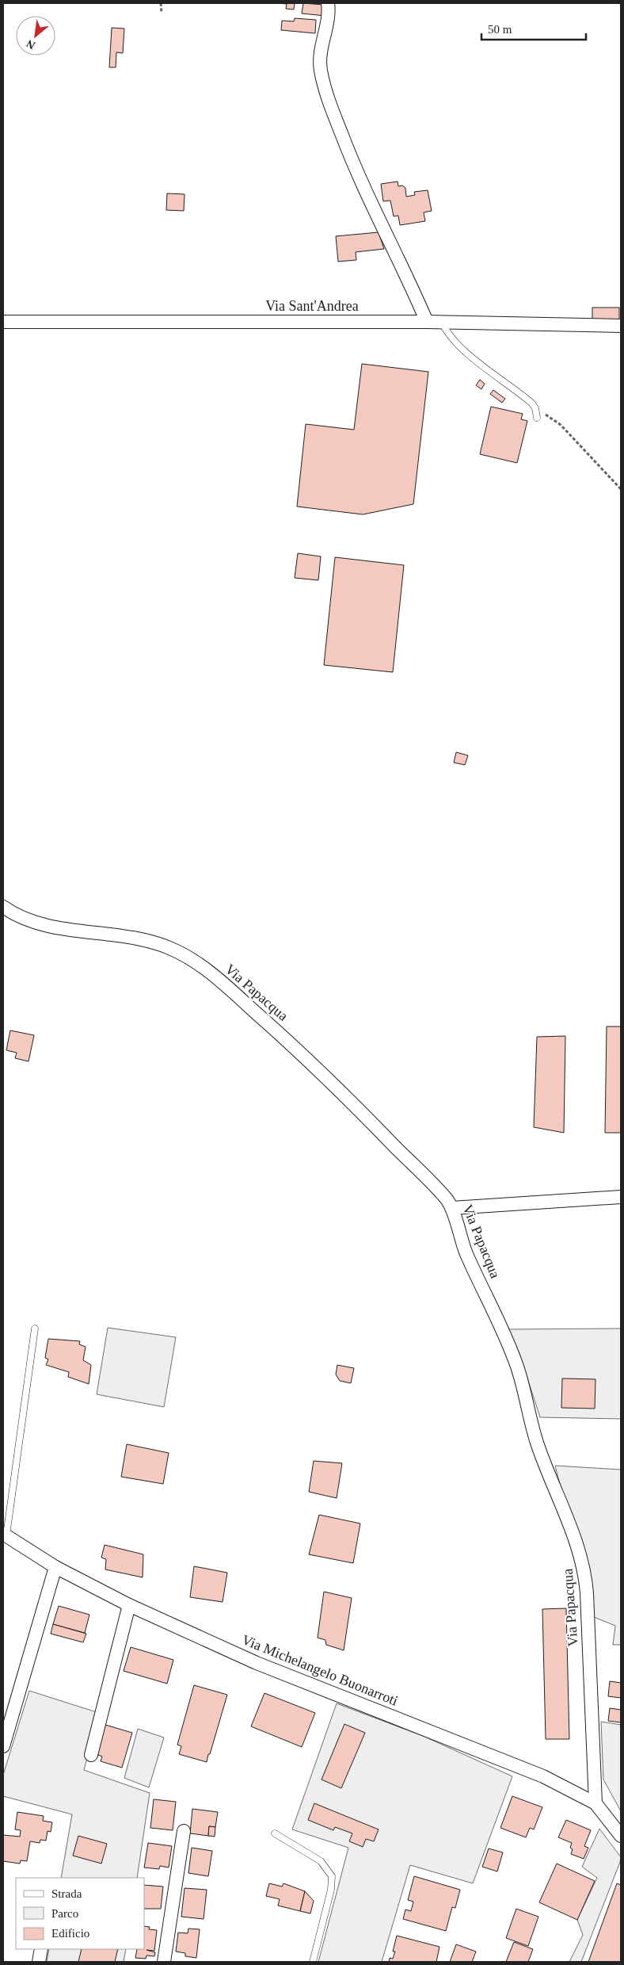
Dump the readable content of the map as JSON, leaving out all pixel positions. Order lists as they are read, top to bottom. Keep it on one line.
{"streets":{"street":["Via Sant'Andrea","Via Papacqua","Via Michelangelo Buonarroti"]},"crossings":[["Via Papacqua","Via Michelangelo Buonarroti"]],"legend":["Strada","Parco","Edificio"],"scale_bar":"50 m","north":"bottom left"}
